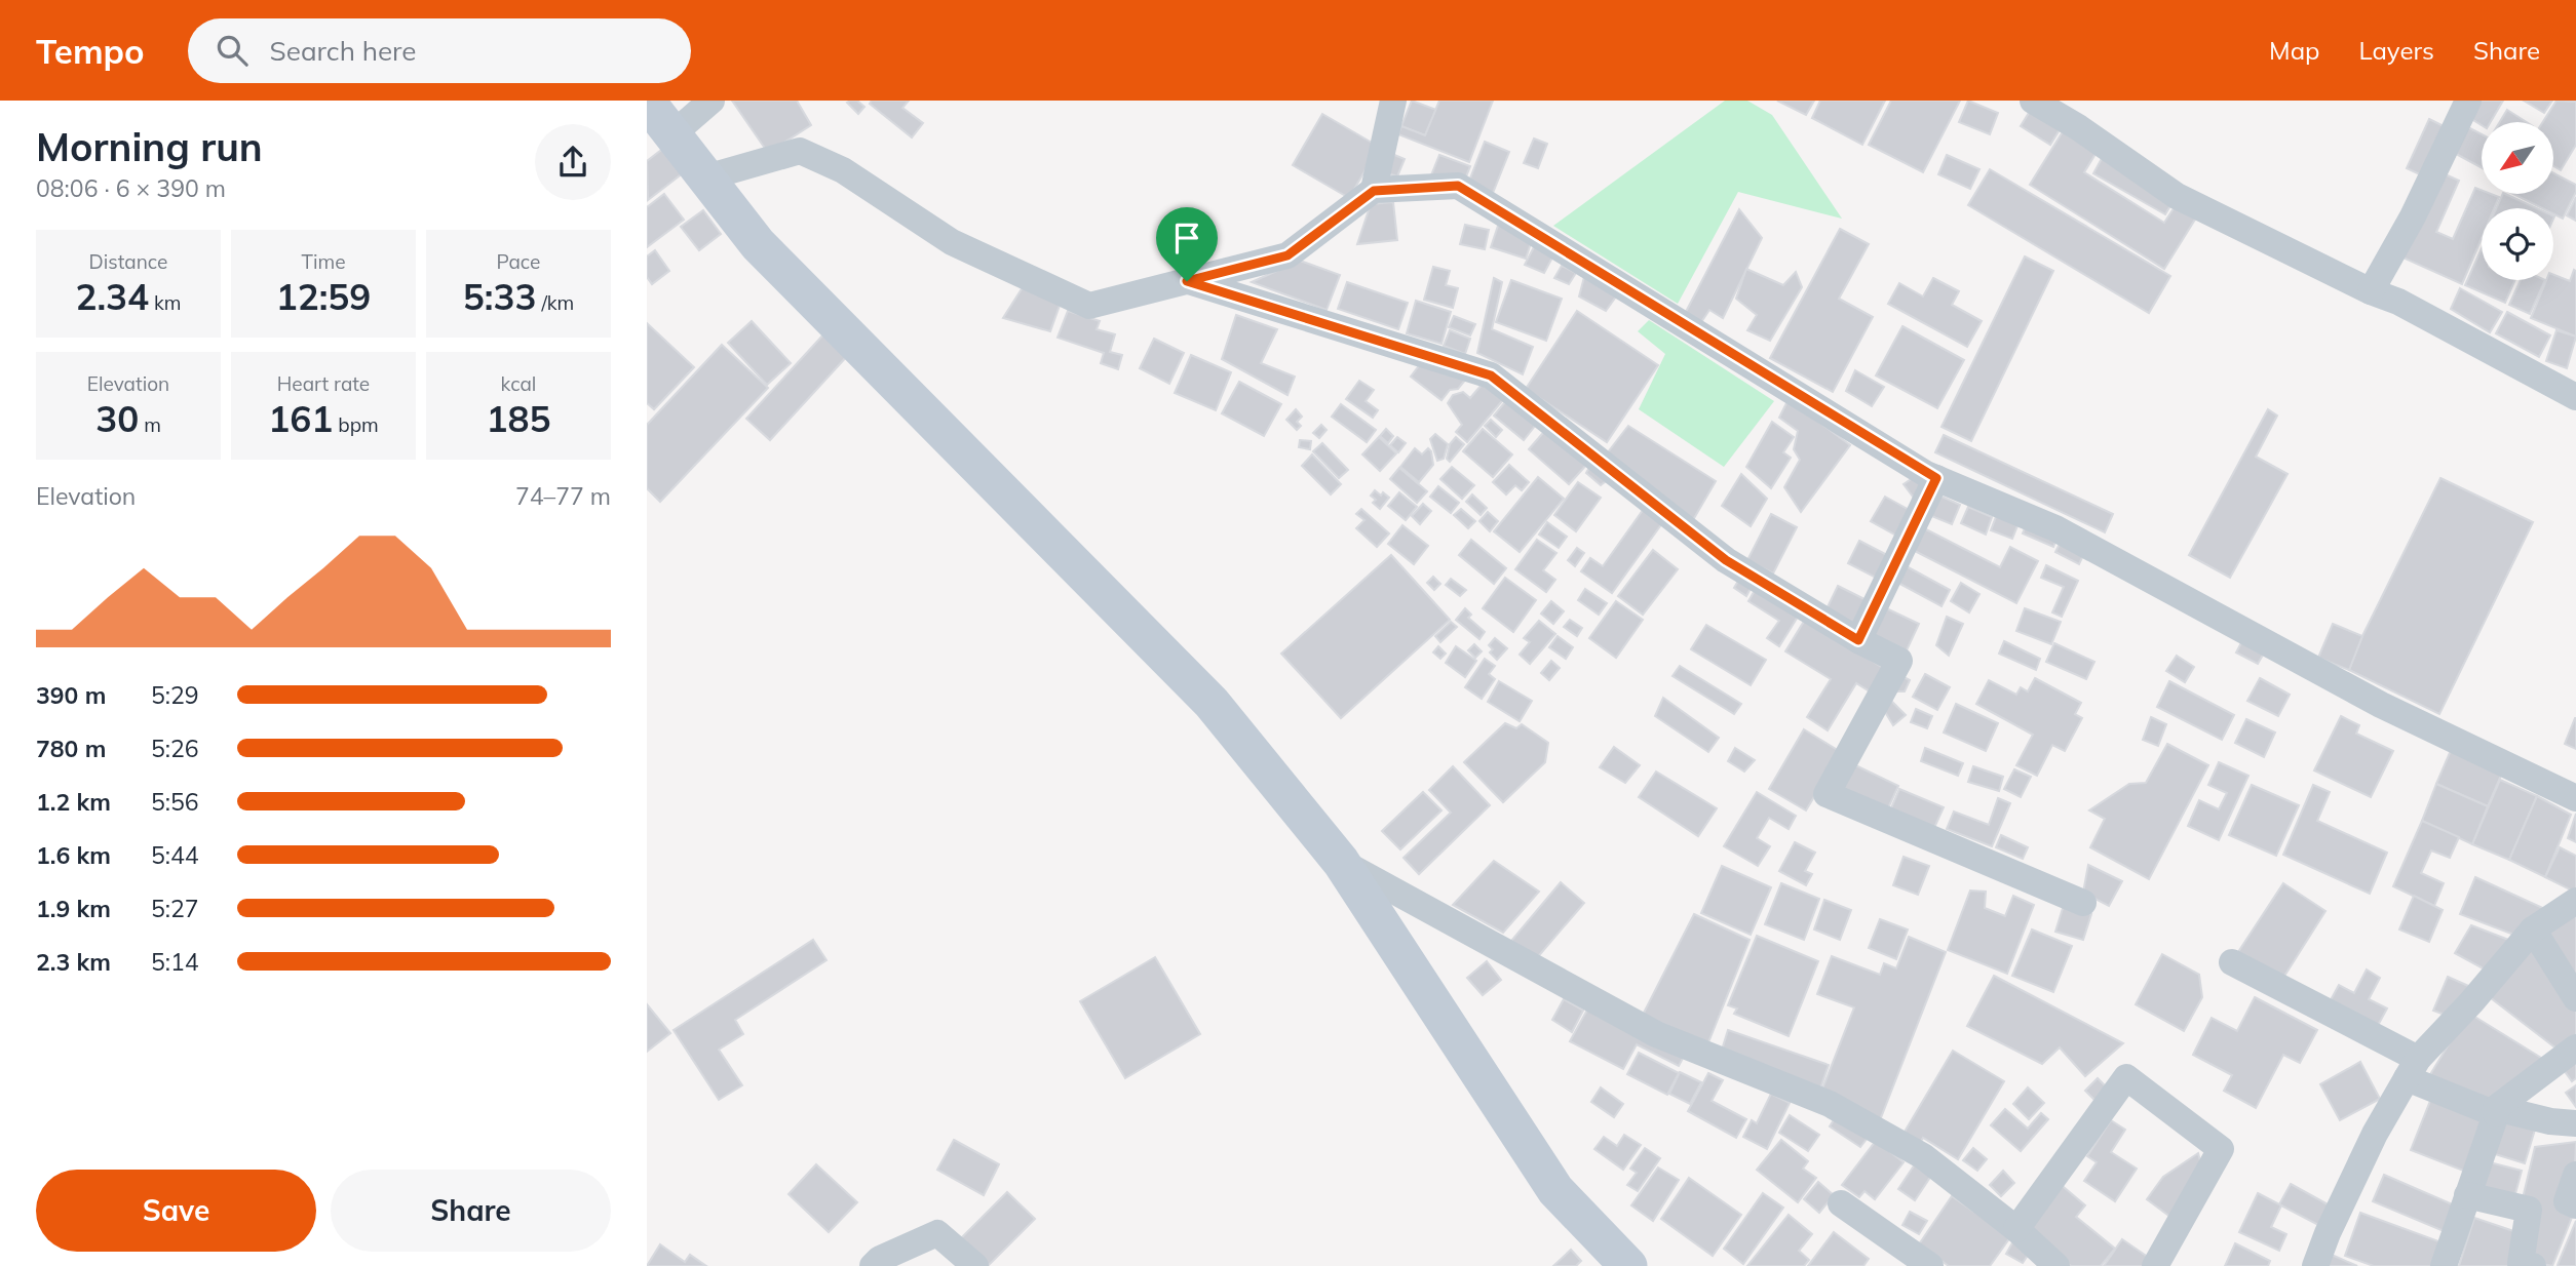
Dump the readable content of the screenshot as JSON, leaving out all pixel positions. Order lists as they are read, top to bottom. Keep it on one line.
{"north":"bottom left","page":{"header":"Tempo","search":"Search here","nav":["Map","Layers","Share"],"heading":["Morning run","08:06 · 6 × 390 m"],"stats":[["Distance","2.34 km"],["Time","12:59"],["Pace","5:33 /km"],["Elevation","30 m"],["Heart rate","161 bpm"],["kcal","185"]],"chart":["Elevation","74–77 m"],"list":[{"name":"390 m","note":"5:29"},{"name":"780 m","note":"5:26"},{"name":"1.2 km","note":"5:56"},{"name":"1.6 km","note":"5:44"},{"name":"1.9 km","note":"5:27"},{"name":"2.3 km","note":"5:14"}],"buttons":["Save","Share"]}}
